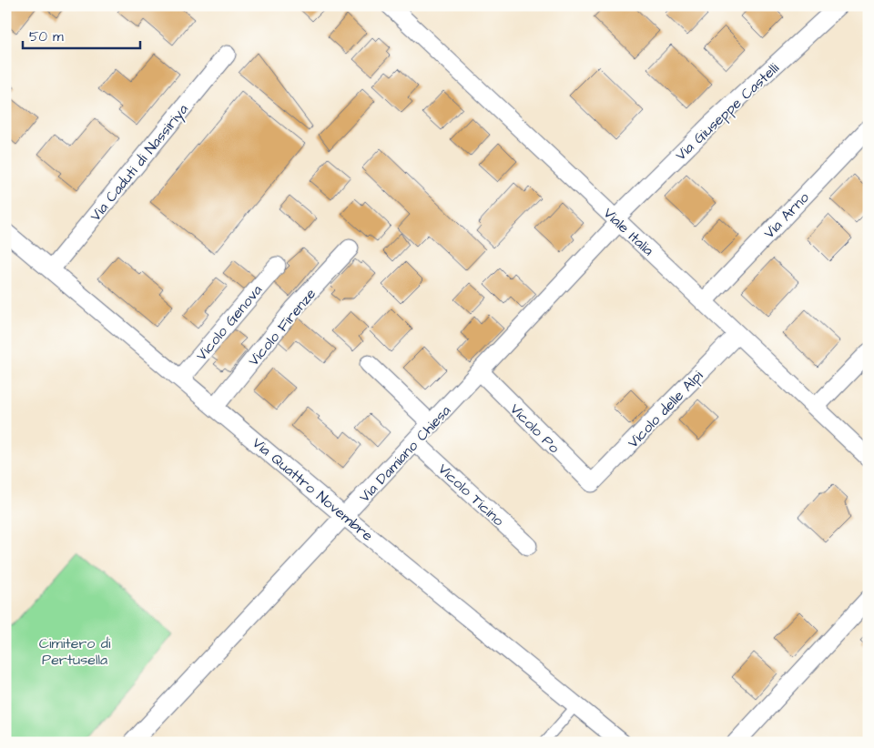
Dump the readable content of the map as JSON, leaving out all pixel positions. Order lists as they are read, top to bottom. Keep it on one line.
{"streets":{"street":["Via Giuseppe Castelli","Via Caduti di Nassiriya","Via Arno","Viale Italia","Vicolo Genova","Vicolo Firenze","Vicolo delle Alpi","Vicolo Po","Via Damiano Chiesa","Via Quattro Novembre","Vicolo Ticino"]},"crossings":[["Via Giuseppe Castelli","Viale Italia"],["Via Giuseppe Castelli","Via Damiano Chiesa"],["Via Caduti di Nassiriya","Via Quattro Novembre"],["Via Arno","Viale Italia"],["Viale Italia","Vicolo delle Alpi"],["Viale Italia","Via Damiano Chiesa"],["Vicolo Genova","Via Quattro Novembre"],["Vicolo Firenze","Via Quattro Novembre"],["Vicolo delle Alpi","Vicolo Po"],["Vicolo Po","Via Damiano Chiesa"],["Via Damiano Chiesa","Via Quattro Novembre"],["Via Damiano Chiesa","Vicolo Ticino"]],"parks":["Cimitero di Pertusella"],"scale_bar":"50 m"}
